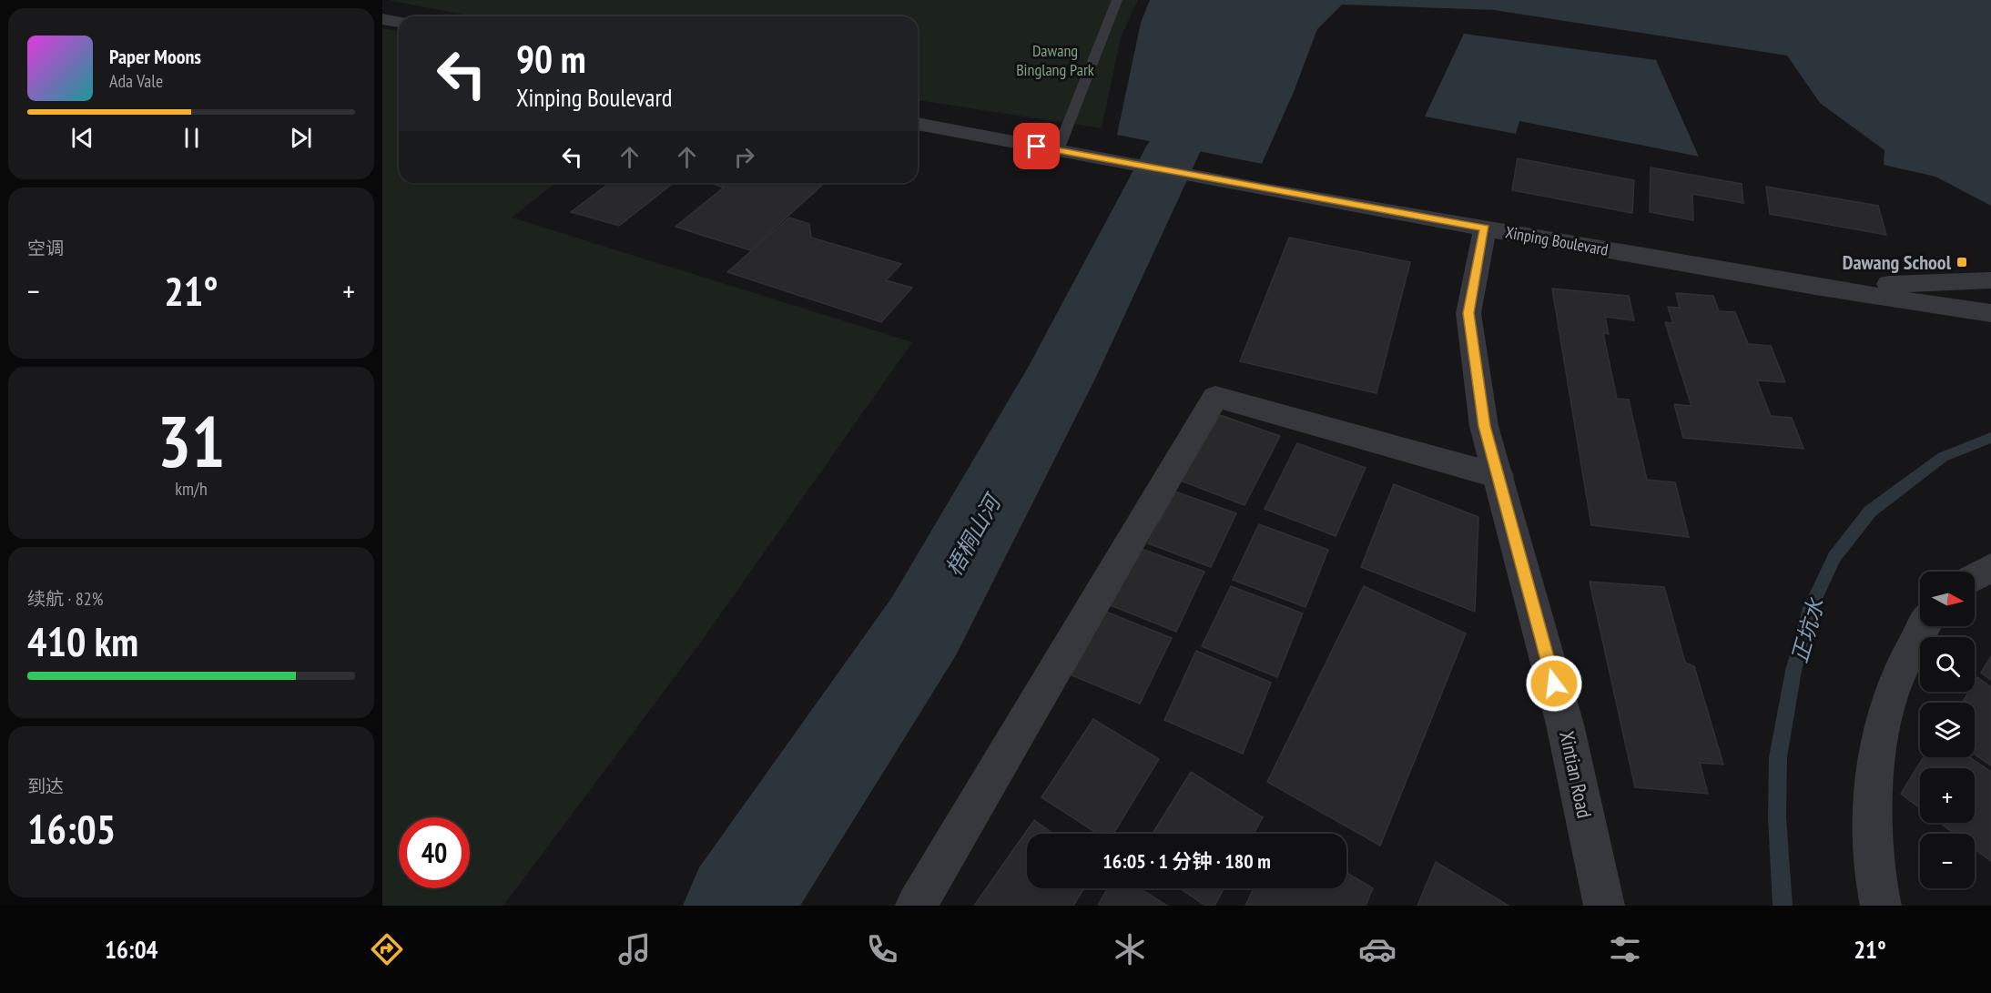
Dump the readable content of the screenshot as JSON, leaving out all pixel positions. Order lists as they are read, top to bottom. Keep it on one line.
{"streets":{"street":["Xinping Boulevard","Xintian Road"]},"crossings":[["Xinping Boulevard","Xintian Road"]],"water":["梧桐山河","正坑水"],"parks":["Dawang Binglang Park"],"places":{"transit":["Dawang School"]},"north":"right","page":{"turn":["90 m","Xinping Boulevard"],"song":["Paper Moons","Ada Vale"],"tile":["空调",["31","km/h"],["续航 · 82%","410 km"],["到达","16:05"]],"heat":["−","21°","+"],"map_buttons":["+","−"],"limit":"40","trip":"16:05 · 1 分钟 · 180 m","tabs":["16:04","21°"]}}
